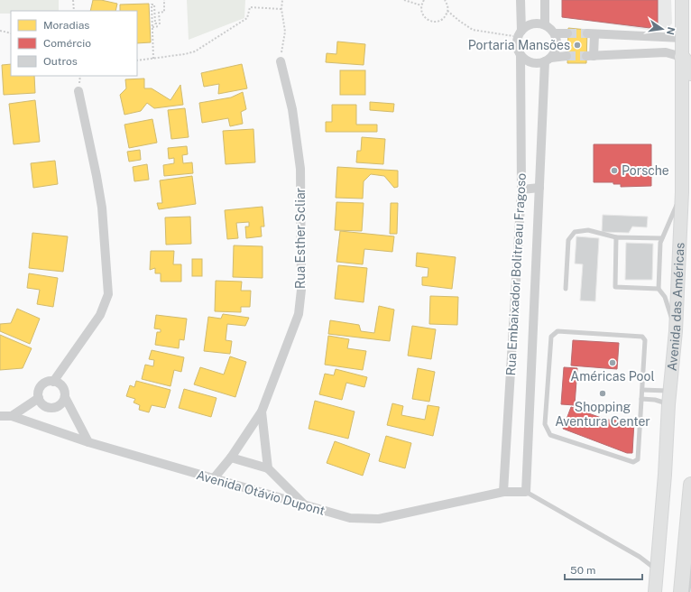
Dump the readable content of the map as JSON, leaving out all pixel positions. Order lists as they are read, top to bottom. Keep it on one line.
{"streets":{"main road":["Avenida das Américas"],"street":["Rua Esther Scliar","Rua Embaixador Bolitreau Fragoso","Avenida Otávio Dupont"]},"crossings":[["Rua Esther Scliar","Avenida Otávio Dupont"],["Rua Embaixador Bolitreau Fragoso","Avenida Otávio Dupont"]],"places":["Portaria Mansões","Porsche","Américas Pool","Shopping Aventura Center"],"legend":["Moradias","Comércio","Outros"],"scale_bar":"50 m","north":"right"}
